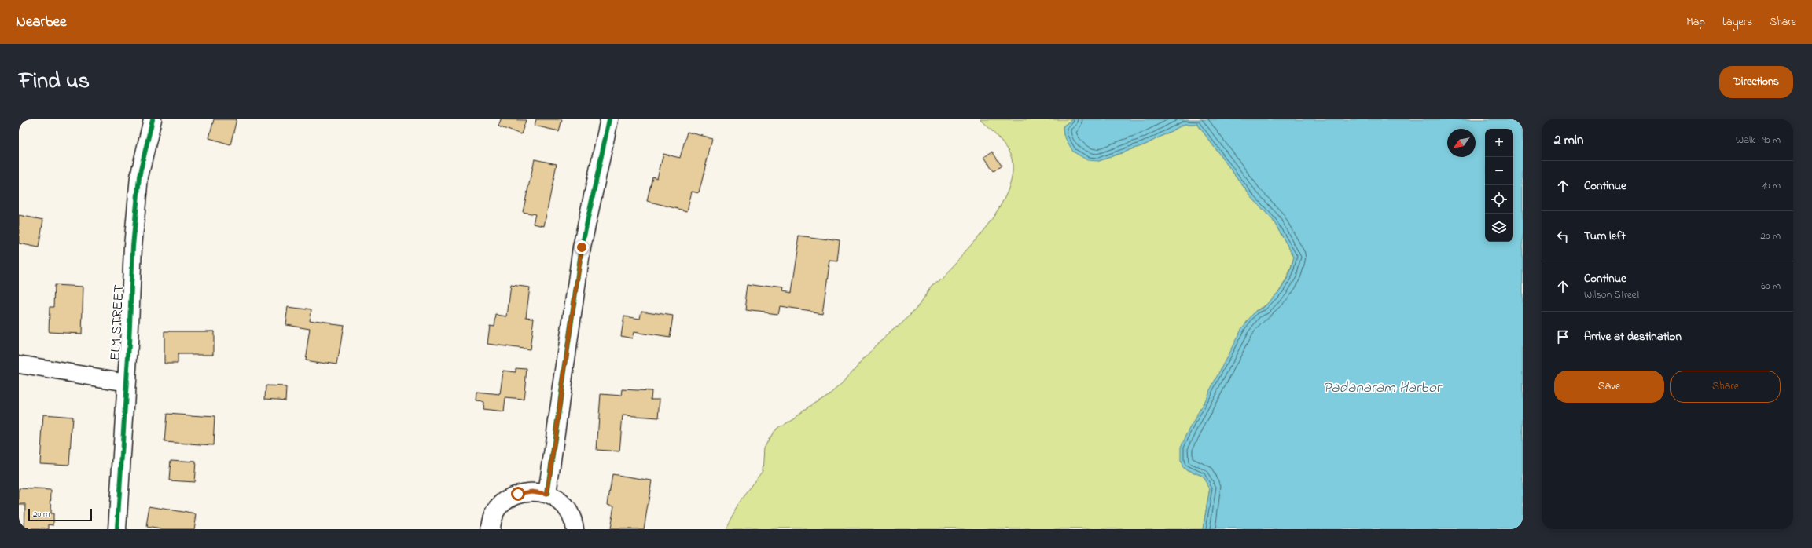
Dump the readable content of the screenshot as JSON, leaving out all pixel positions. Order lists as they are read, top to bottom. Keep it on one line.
{"streets":{"street":["ELM STREET"]},"water":["Padanaram Harbor"],"scale_bar":"20 m","north":"bottom left","page":{"header":"Nearbee","nav":["Map","Layers","Share"],"title":"Find us","buttons":["Directions",["Save","Share"]],"heading":["2 min","Walk · 90 m"],"map_buttons":["+","−"],"list":[["Continue","10 m"],["Turn left","20 m"],["Continue","Wilson Street","60 m"],"Arrive at destination"],"scale":"20 m"}}
